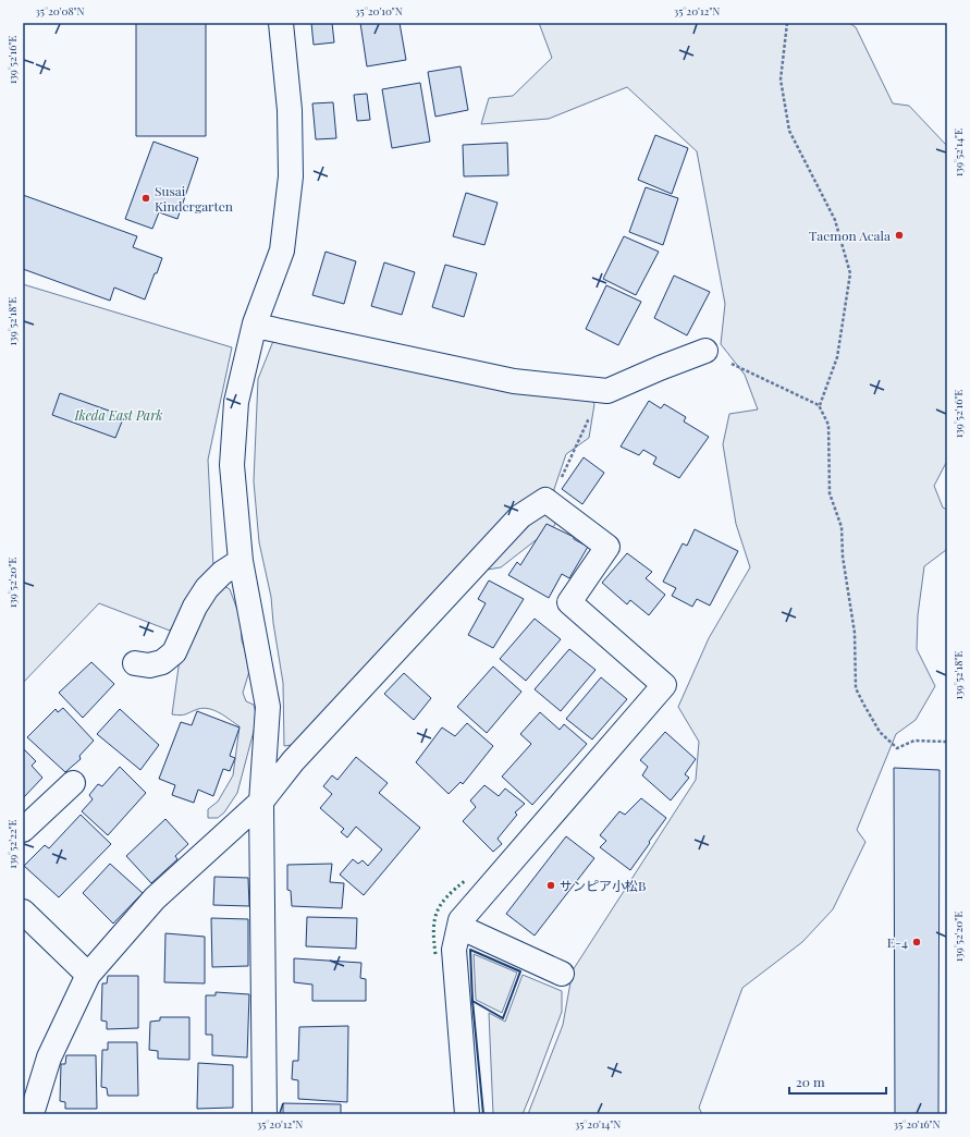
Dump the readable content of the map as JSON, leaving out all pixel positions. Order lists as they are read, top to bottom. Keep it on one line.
{"parks":["Ikeda East Park"],"places":["Susai Kindergarten","Taemon Acala","サンピア小松B","E-4"],"scale_bar":"20 m","coordinates":["35°20'08\"N","35°20'10\"N","35°20'12\"N","139°52'16\"E","139°52'14\"E","139°52'18\"E","139°52'20\"E","139°52'22\"E","35°20'14\"N","35°20'16\"N"]}
